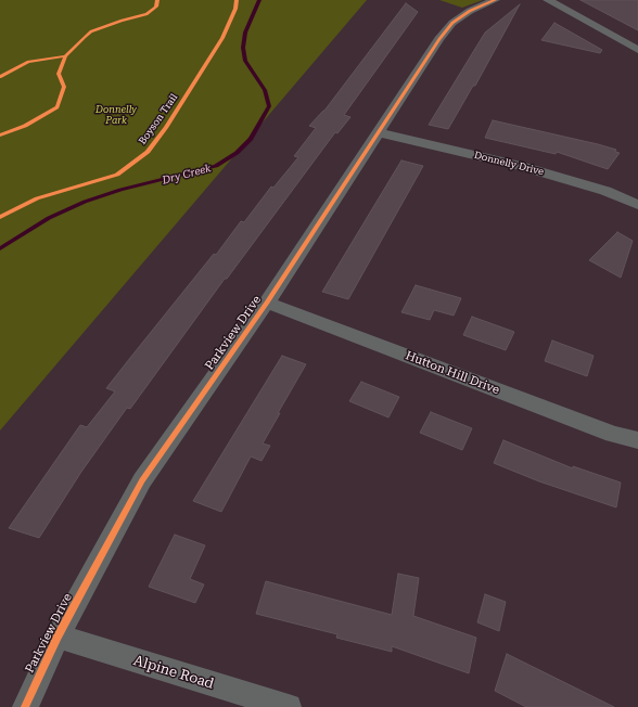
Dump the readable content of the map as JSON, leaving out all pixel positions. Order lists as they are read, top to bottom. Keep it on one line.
{"streets":{"street":["Donnelly Drive","Parkview Drive","Hutton Hill Drive","Alpine Road"],"cycle path":["Boyson Trail"]},"crossings":[["Donnelly Drive","Parkview Drive"],["Parkview Drive","Hutton Hill Drive"],["Parkview Drive","Alpine Road"]],"water":["Dry Creek"],"parks":["Donnelly Park"]}
